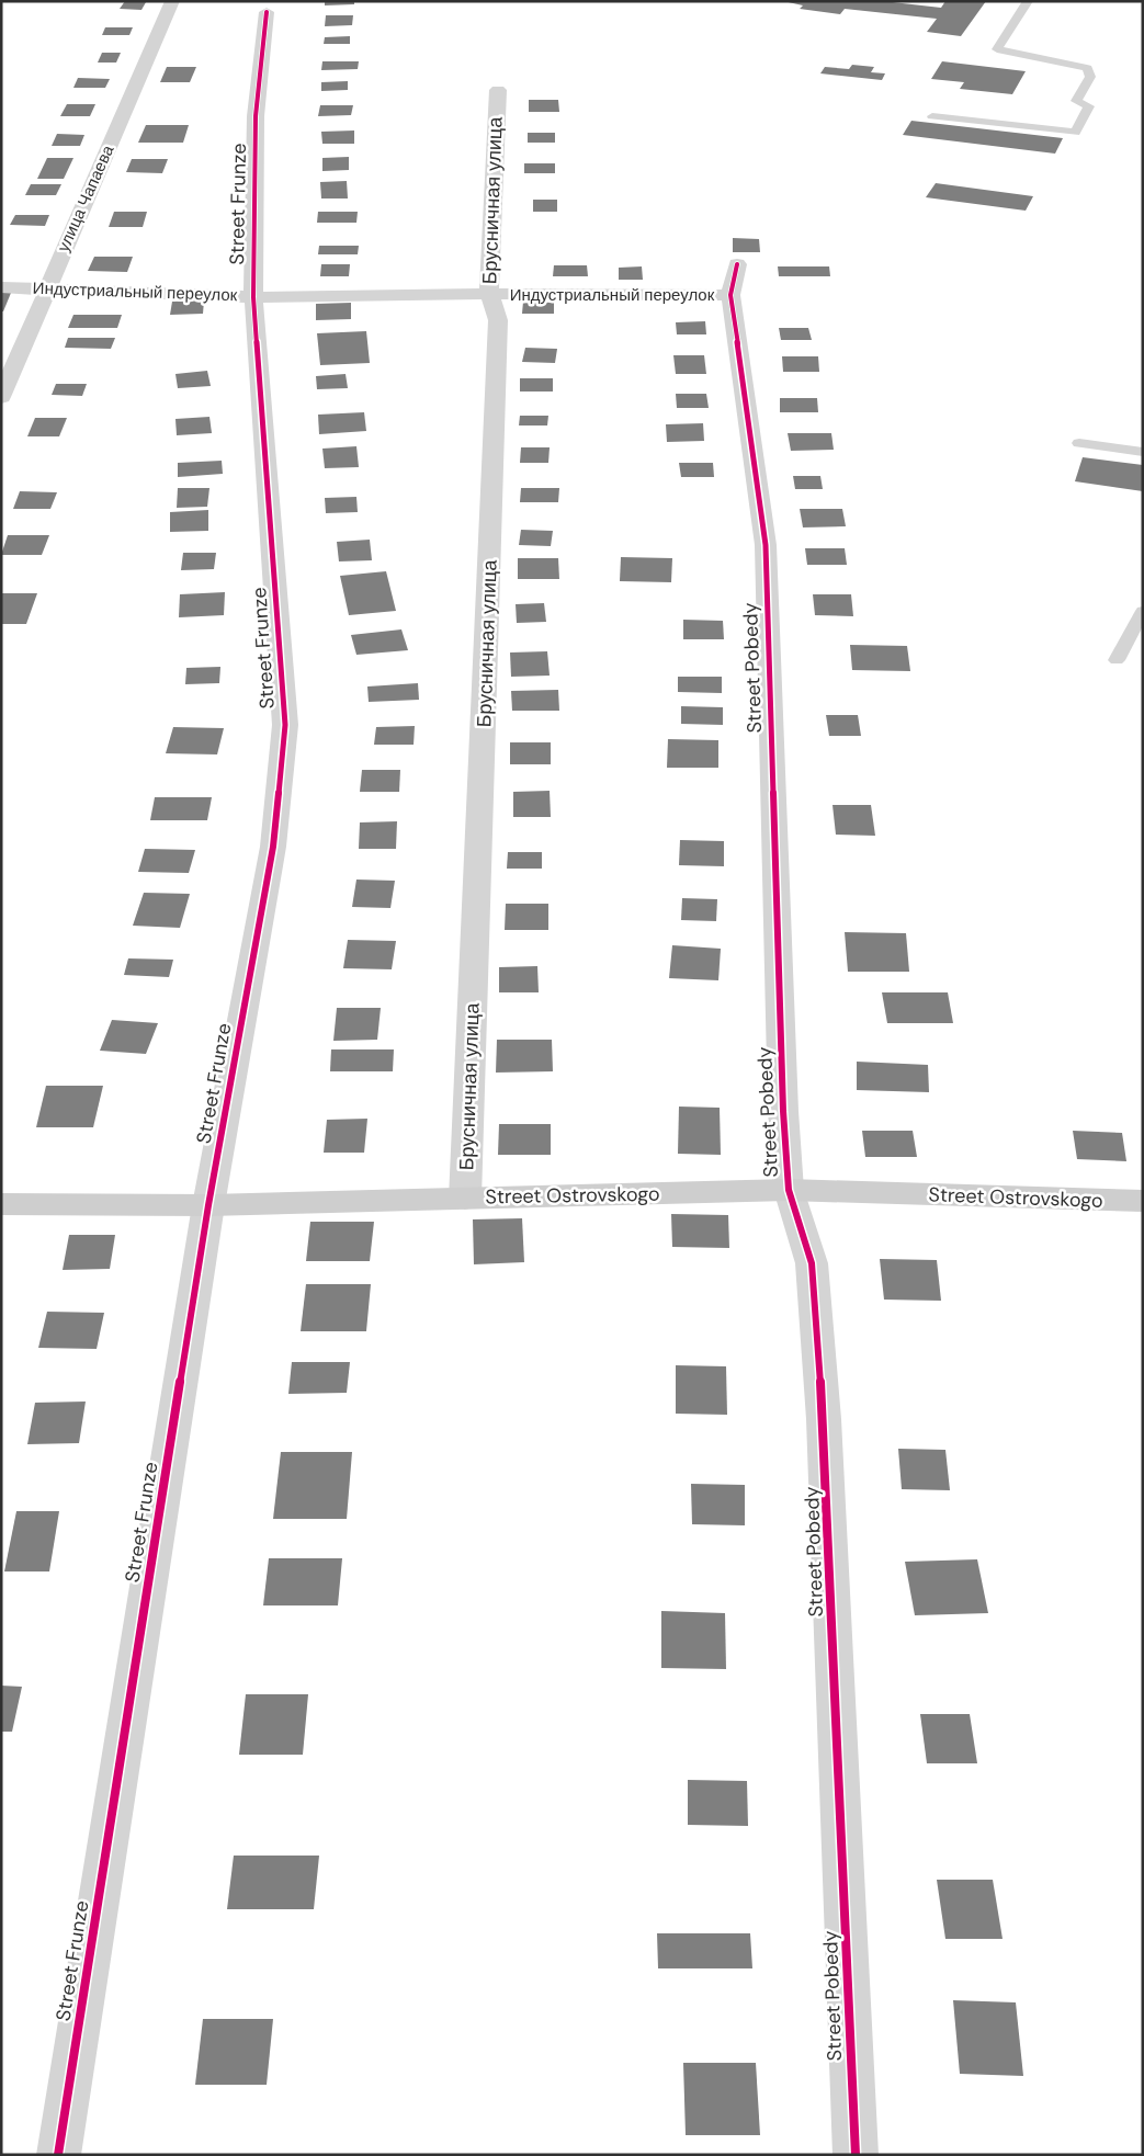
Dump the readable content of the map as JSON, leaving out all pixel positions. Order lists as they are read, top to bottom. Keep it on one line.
{"streets":{"street":["улица Чапаева","Брусничная улица","Street Frunze","Индустриальный переулок","Street Pobedy","Street Ostrovskogo"]},"crossings":[["улица Чапаева","Индустриальный переулок"],["Брусничная улица","Индустриальный переулок"],["Брусничная улица","Street Ostrovskogo"],["Street Frunze","Индустриальный переулок"],["Street Frunze","Street Ostrovskogo"],["Индустриальный переулок","Street Pobedy"],["Street Pobedy","Street Ostrovskogo"]]}
